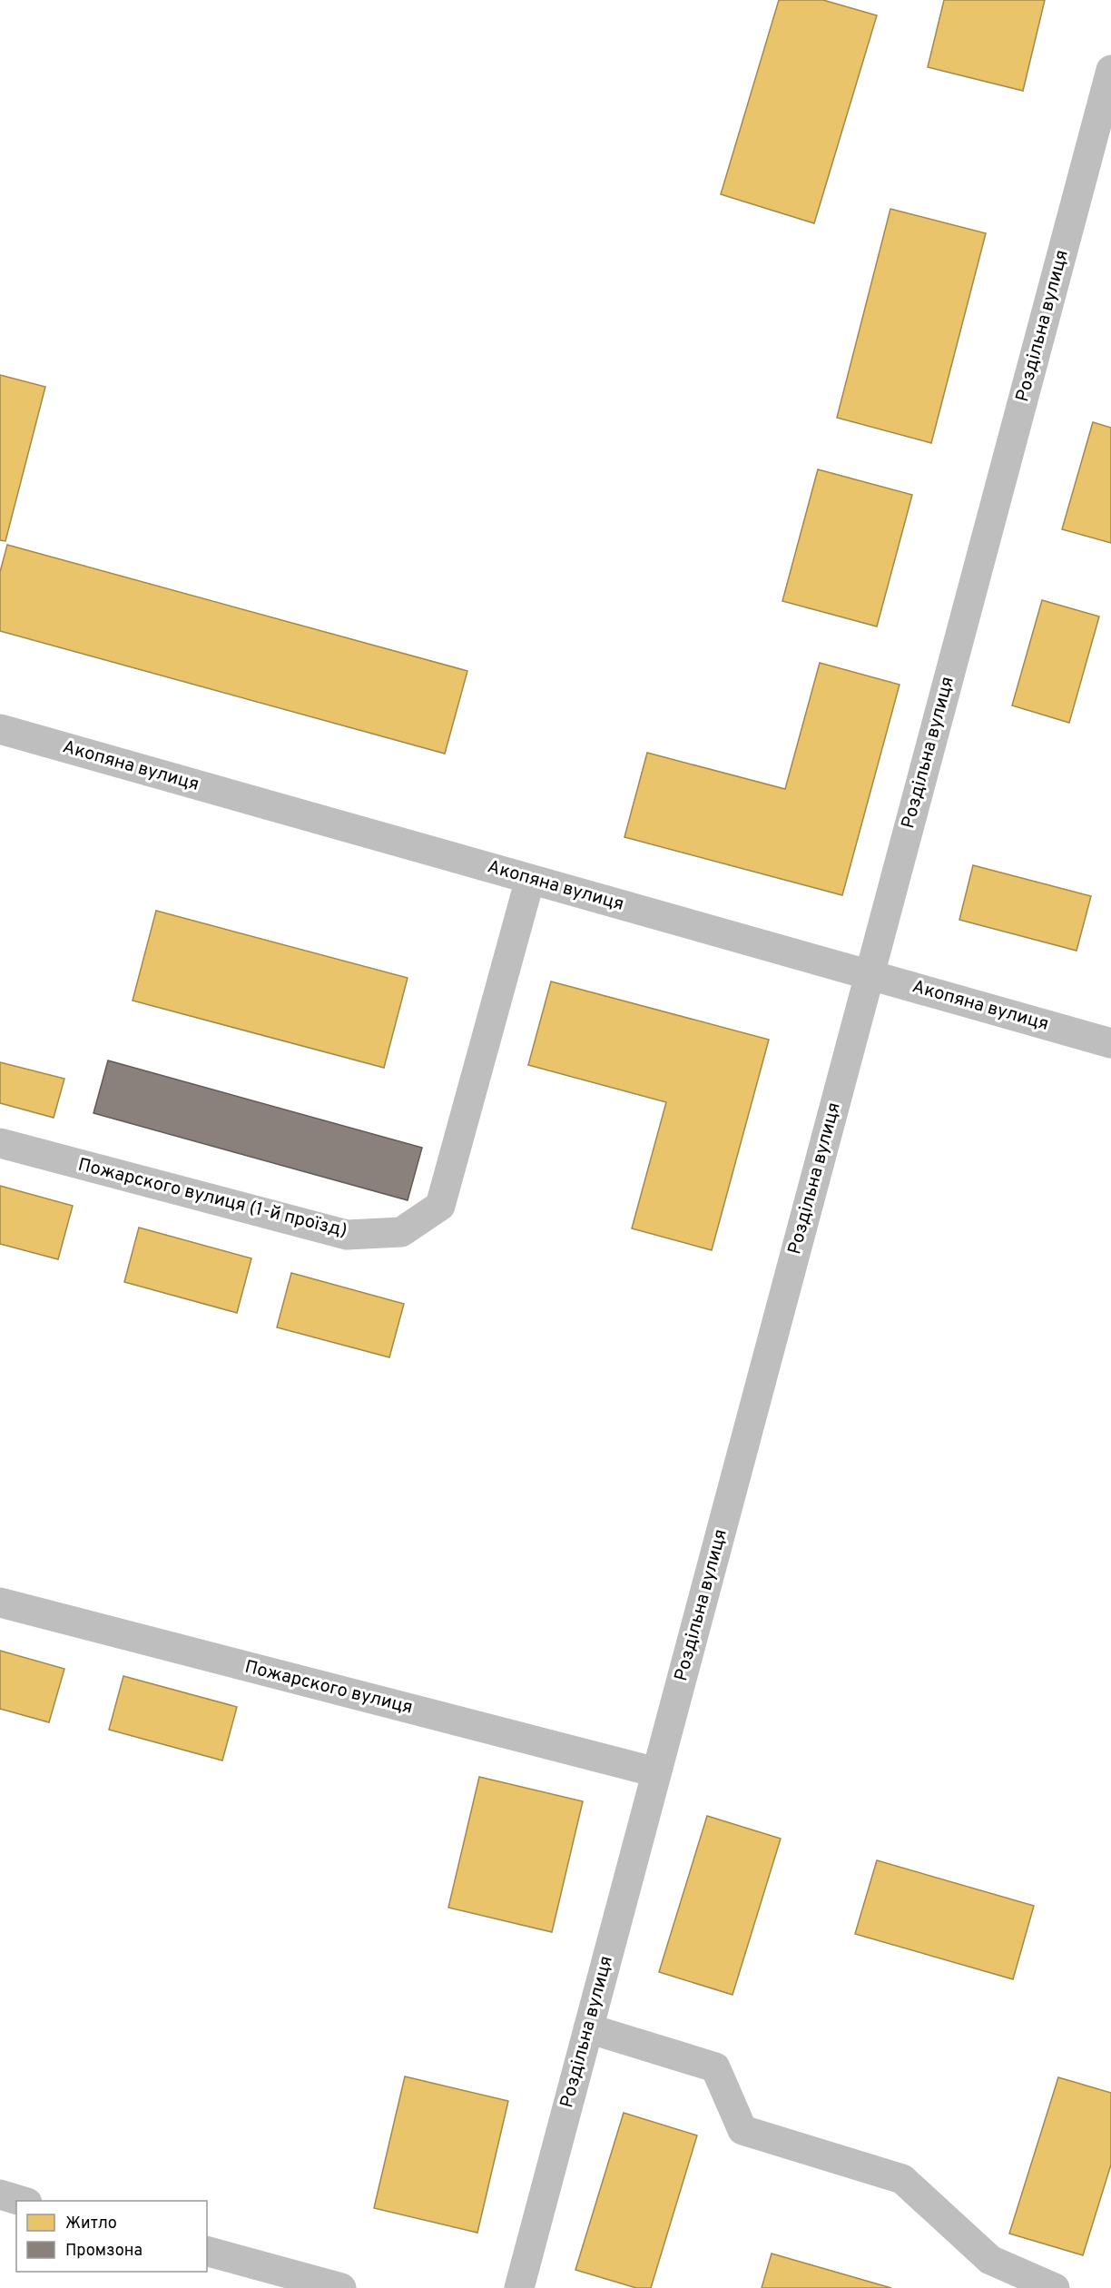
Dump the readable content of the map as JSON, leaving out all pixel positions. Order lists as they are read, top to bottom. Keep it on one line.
{"streets":{"street":["Роздільна вулиця","Акопяна вулиця","Пожарского вулиця (1-й проїзд)","Пожарского вулиця"]},"crossings":[["Роздільна вулиця","Акопяна вулиця"],["Роздільна вулиця","Пожарского вулиця"],["Акопяна вулиця","Пожарского вулиця (1-й проїзд)"]],"legend":["Житло","Промзона"]}
